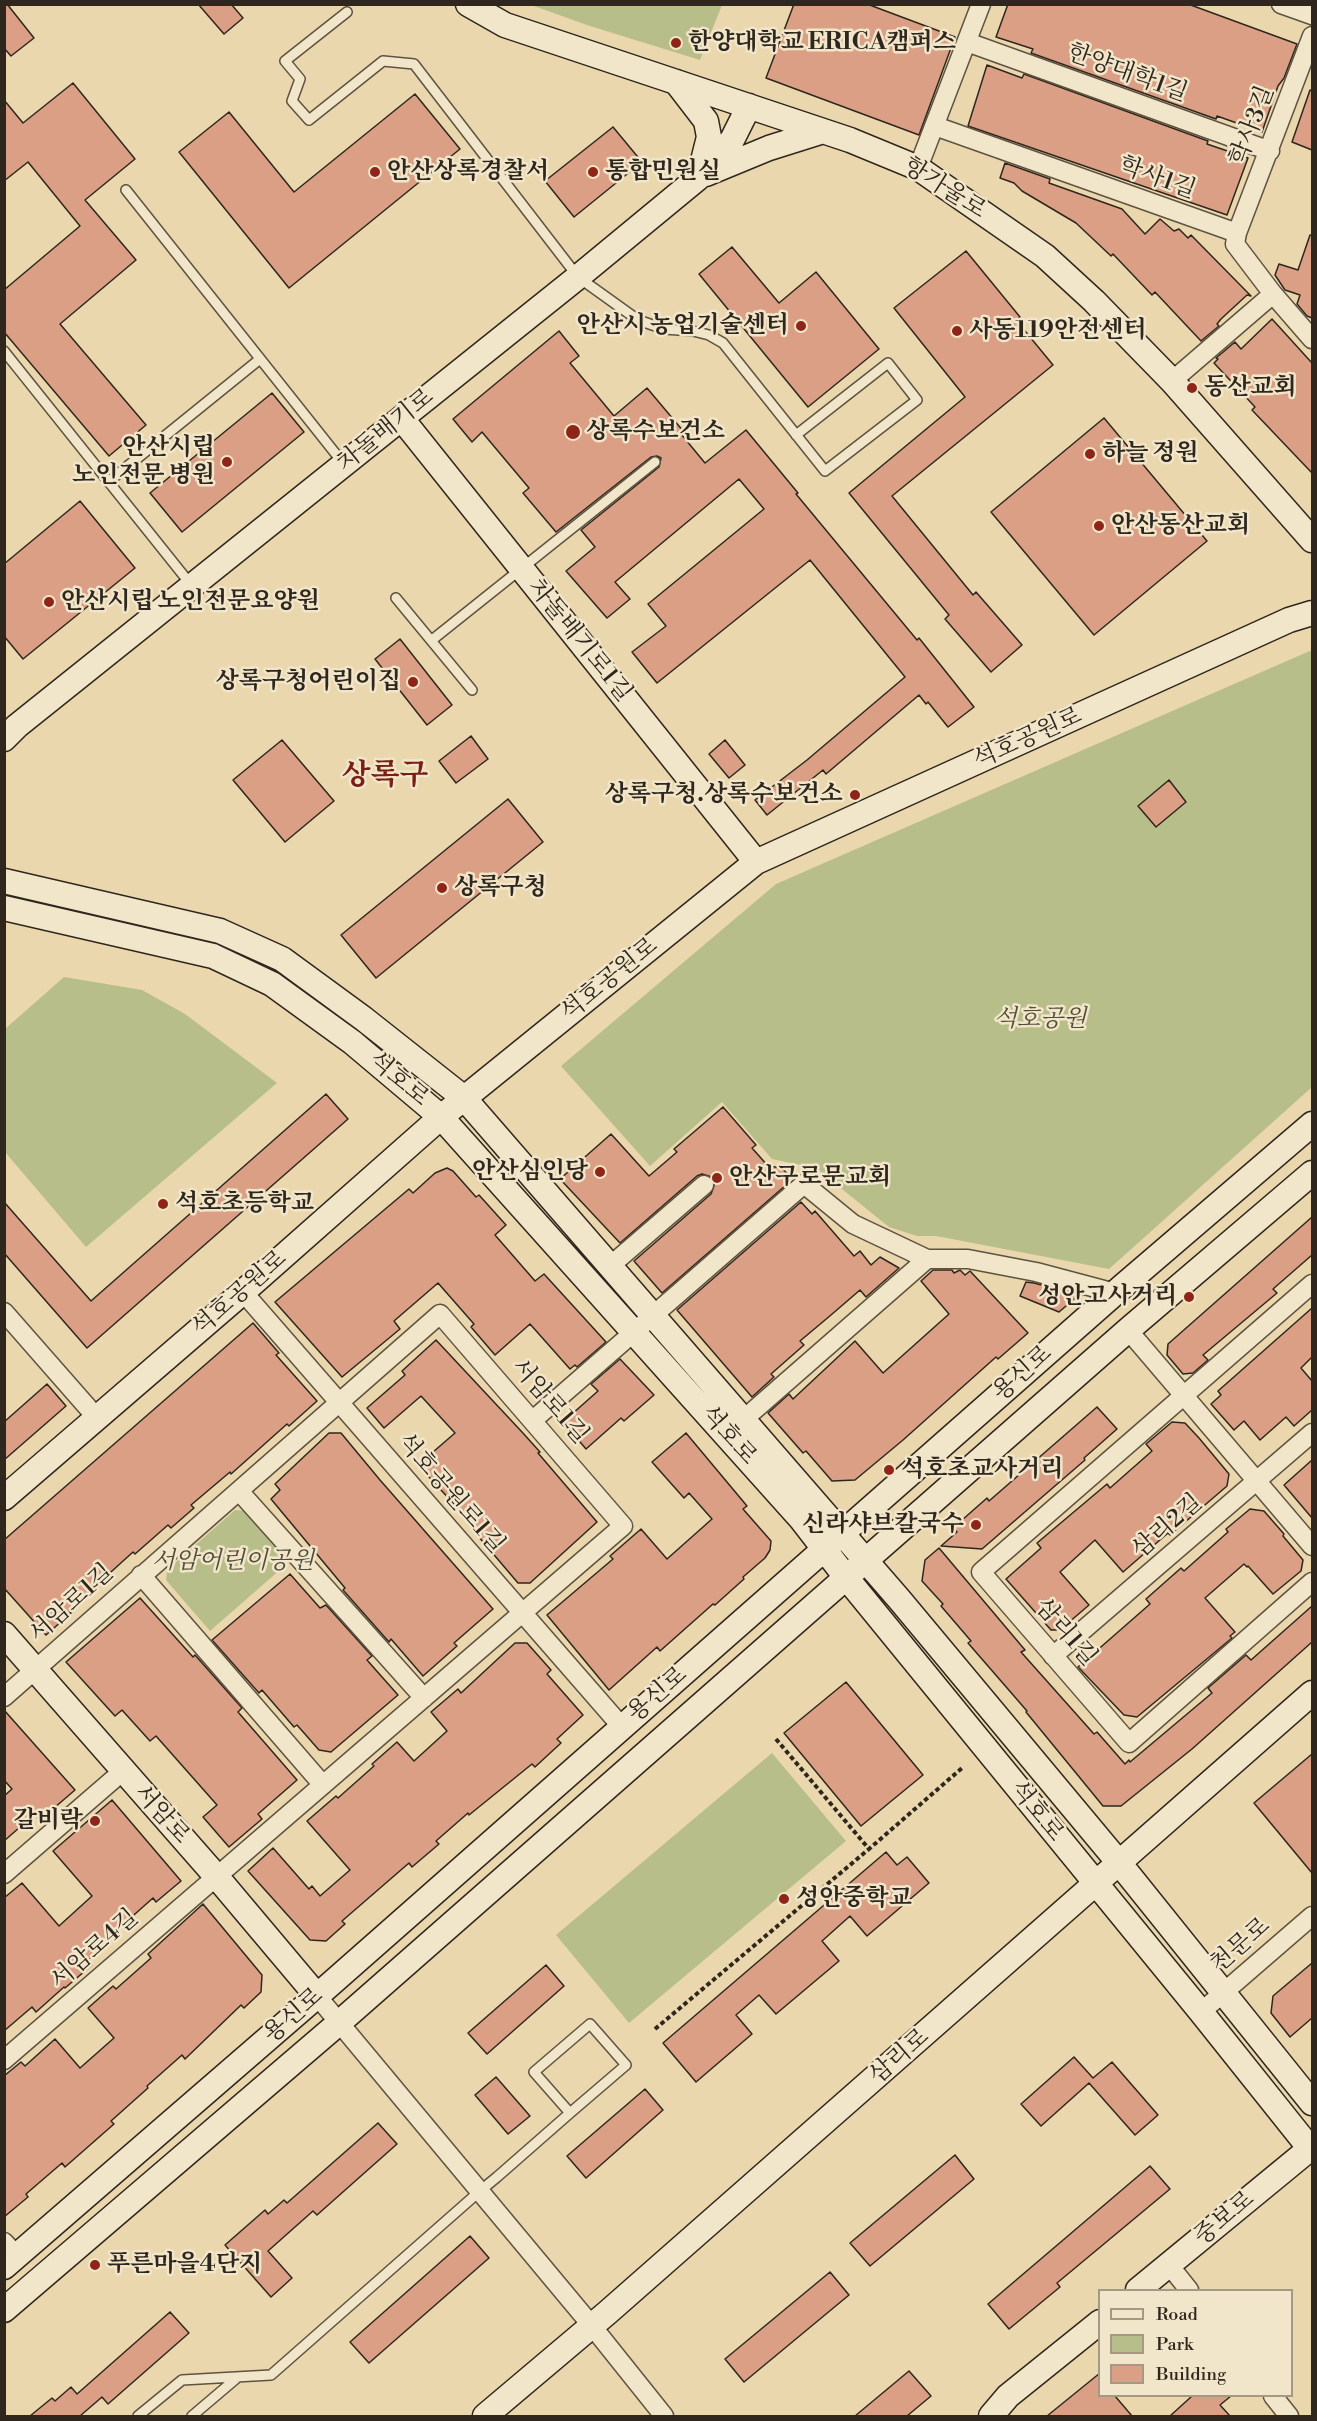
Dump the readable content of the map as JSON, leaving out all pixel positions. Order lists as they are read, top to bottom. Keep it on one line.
{"streets":{"main road":["항가울로","차돌배기로","차돌배기로1길","석호공원로","석호로","용신로","서암로","삼리로","중보로"],"street":["한양대학1길","학사3길","학사1길","서암로1길","석호공원로1길","삼리2길","삼리1길","천문로","서암로4길"]},"crossings":[["한양대학1길","학사3길"],["학사3길","학사1길"],["항가울로","차돌배기로"],["차돌배기로","차돌배기로1길"],["차돌배기로1길","석호공원로"],["석호공원로","석호로"],["석호공원로","석호공원로1길"],["석호로","용신로"],["석호로","천문로"],["석호로","삼리로"],["석호로","중보로"],["용신로","석호공원로1길"],["용신로","서암로"],["서암로1길","석호공원로1길"],["서암로1길","서암로"],["서암로1길","서암로4길"],["삼리2길","삼리1길"],["서암로","서암로4길"]],"districts":["상록구"],"parks":["석호공원","서암어린이공원"],"places":["한양대학교 ERICA캠퍼스","안산상록경찰서","통합민원실","안산시 농업기술센터","사동119안전센터","동산교회","상록수보건소","하늘 정원","안산시립 노인전문 병원","안산동산교회","안산시립 노인전문요양원","상록구청어린이집","상록구청.상록수보건소","상록구청","안산심인당","안산구로문교회","석호초등학교","성안고사거리","석호초교사거리","신라샤브칼국수","갈비락","성안중학교","푸른마을4단지"],"legend":["Road","Park","Building"]}
